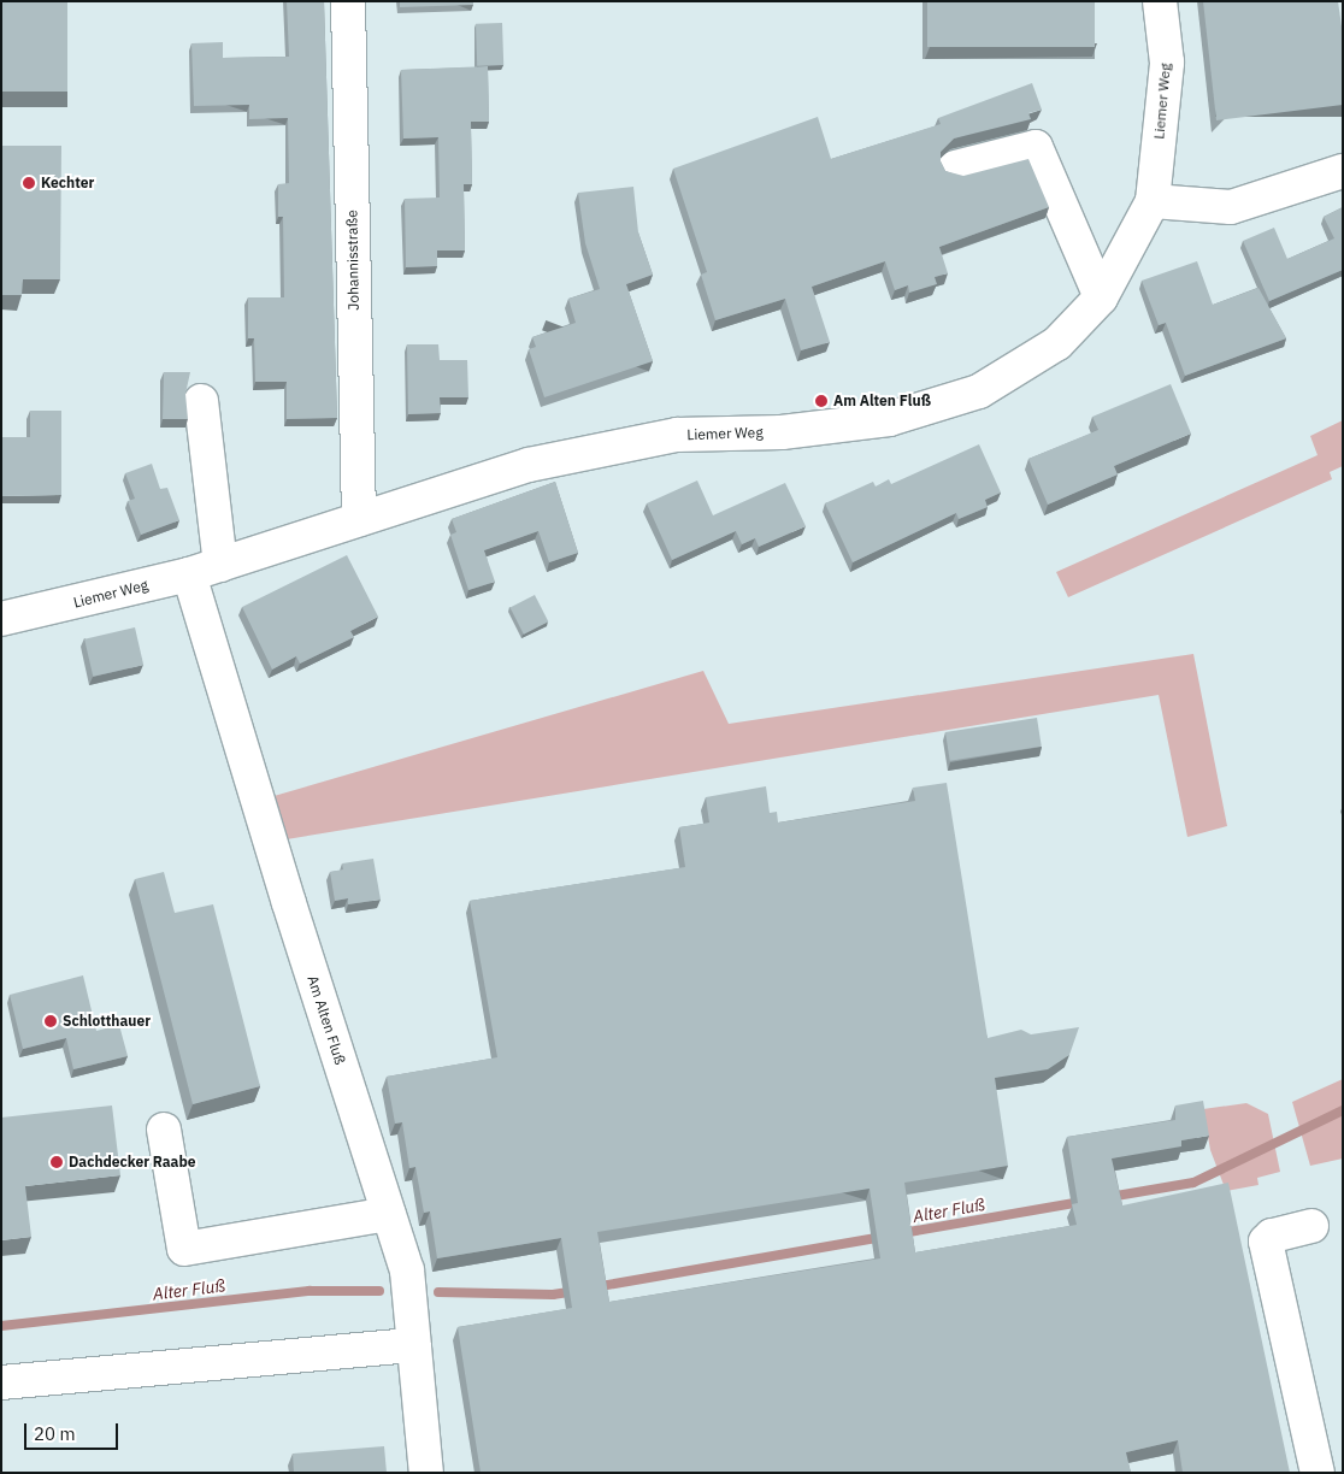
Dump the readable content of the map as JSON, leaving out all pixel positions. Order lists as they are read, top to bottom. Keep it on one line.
{"streets":{"street":["Liemer Weg","Johannisstraße","Am Alten Fluß"]},"crossings":[["Liemer Weg","Johannisstraße"],["Liemer Weg","Am Alten Fluß"]],"water":["Alter Fluß"],"places":["Kechter","Am Alten Fluß","Schlotthauer","Dachdecker Raabe"],"scale_bar":"20 m"}
